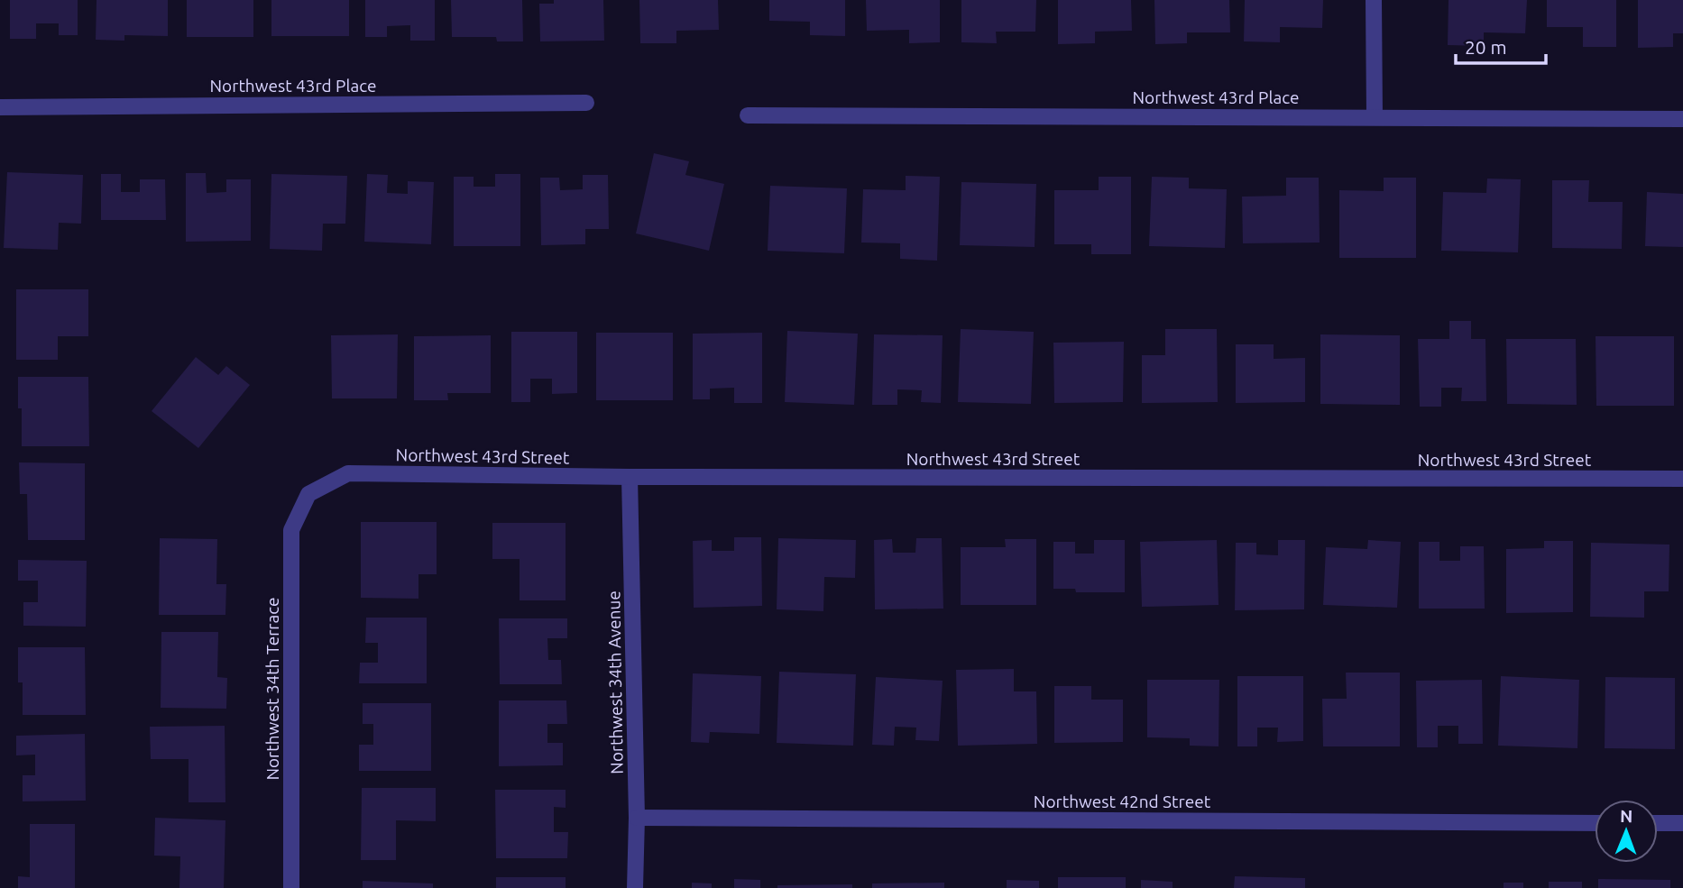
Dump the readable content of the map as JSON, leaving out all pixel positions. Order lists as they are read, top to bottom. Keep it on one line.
{"streets":{"street":["Northwest 43rd Place","Northwest 43rd Street","Northwest 34th Avenue","Northwest 34th Terrace","Northwest 42nd Street"]},"crossings":[["Northwest 43rd Street","Northwest 34th Avenue"],["Northwest 43rd Street","Northwest 34th Terrace"],["Northwest 34th Avenue","Northwest 42nd Street"]],"scale_bar":"20 m","north":"top"}
